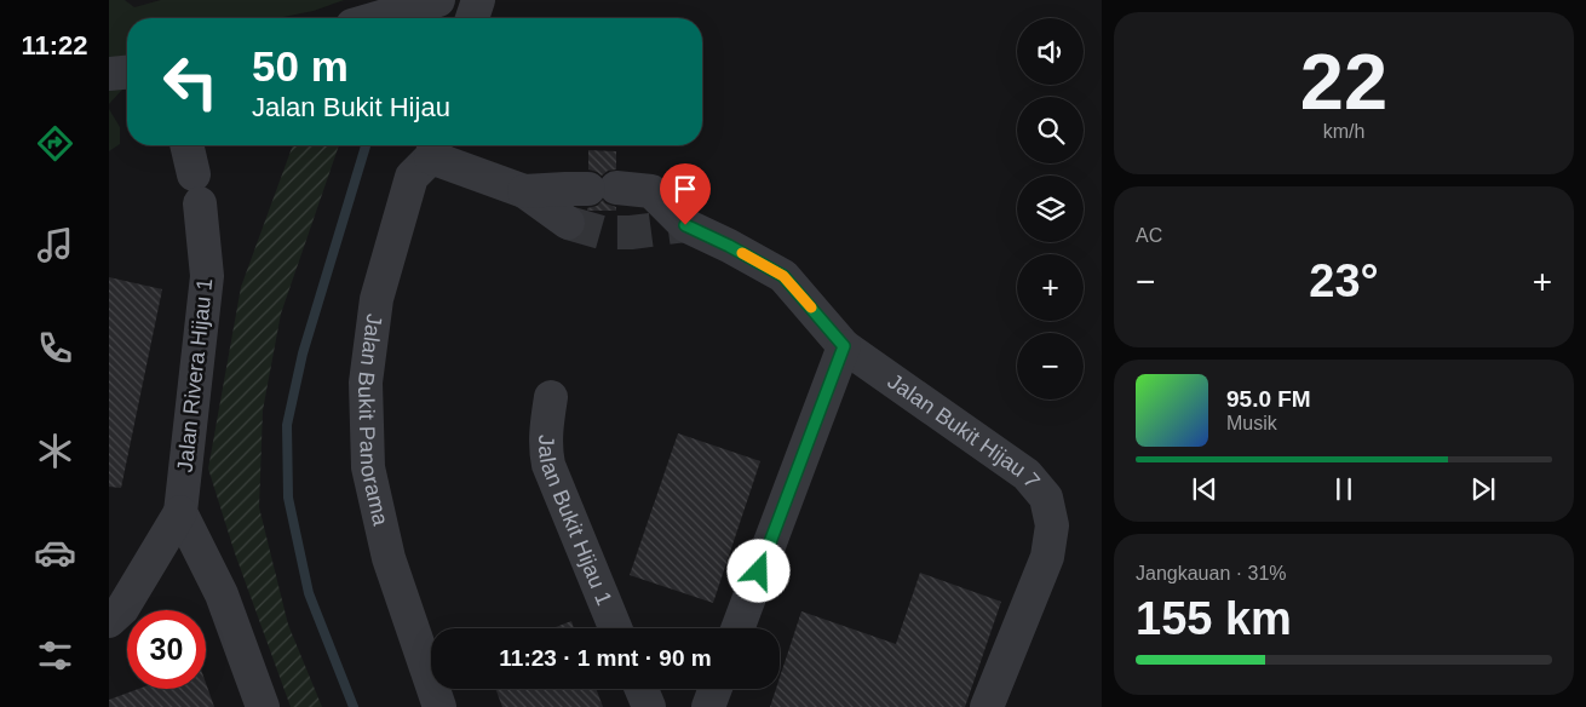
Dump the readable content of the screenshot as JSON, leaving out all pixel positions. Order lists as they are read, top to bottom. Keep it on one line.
{"streets":{"street":["Jalan Rivera Hijau 1","Jalan Bukit Panorama","Jalan Bukit Hijau 7","Jalan Bukit Hijau 1"]},"page":{"tabs":"11:22","tile":[["22","km/h"],"AC",["Jangkauan · 31%","155 km"]],"map_buttons":["+","−"],"turn":["50 m","Jalan Bukit Hijau"],"heat":["−","23°","+"],"song":["95.0 FM","Musik"],"limit":"30","trip":"11:23 · 1 mnt · 90 m"}}
